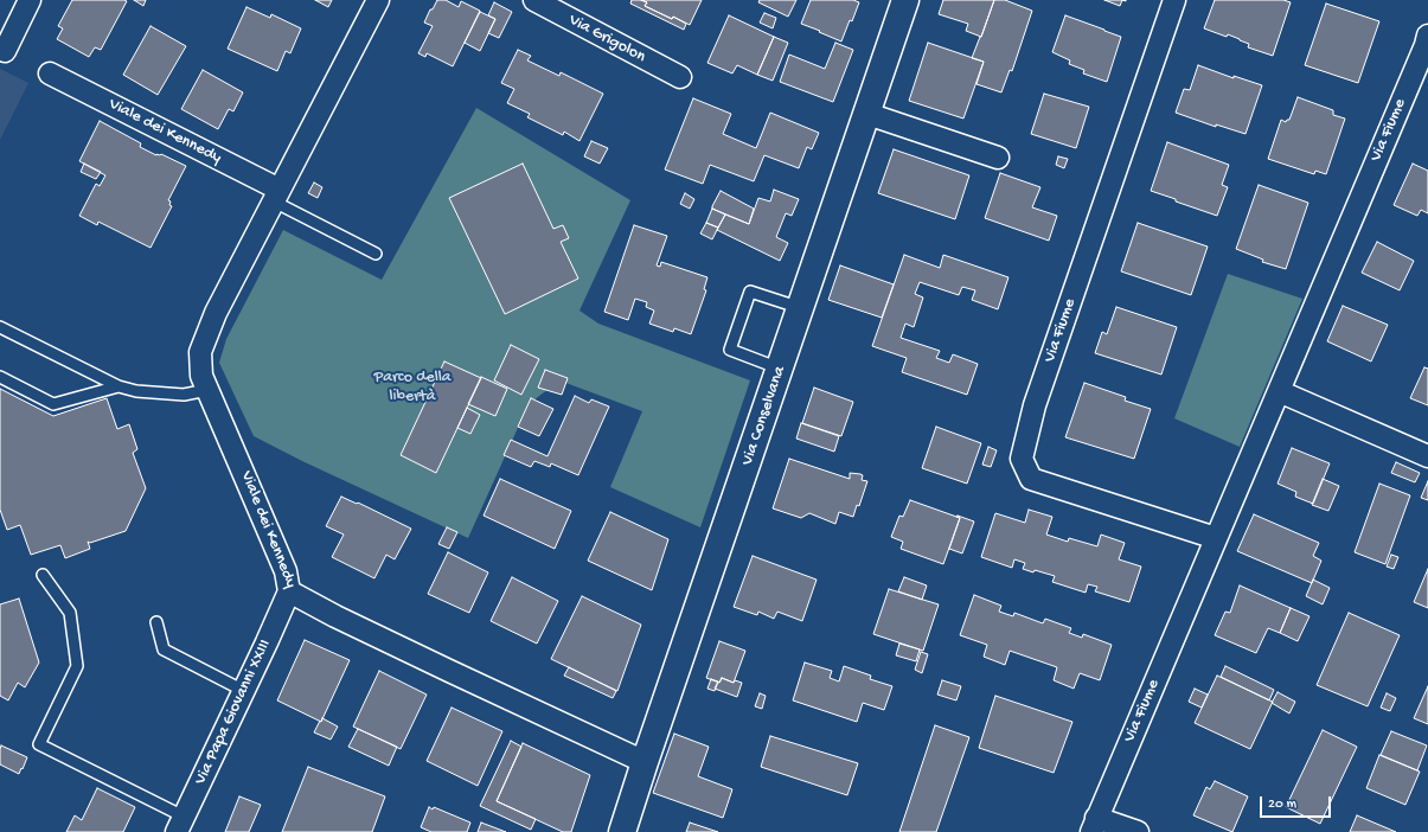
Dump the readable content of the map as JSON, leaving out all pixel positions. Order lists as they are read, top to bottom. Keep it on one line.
{"streets":{"main road":["Via Conselvana"],"street":["Via Grigolon","Via Fiume","Viale dei Kennedy","Via Papa Giovanni XXIII"]},"crossings":[["Viale dei Kennedy","Via Conselvana"],["Viale dei Kennedy","Via Papa Giovanni XXIII"]],"parks":["Parco della libertà"],"scale_bar":"20 m"}
